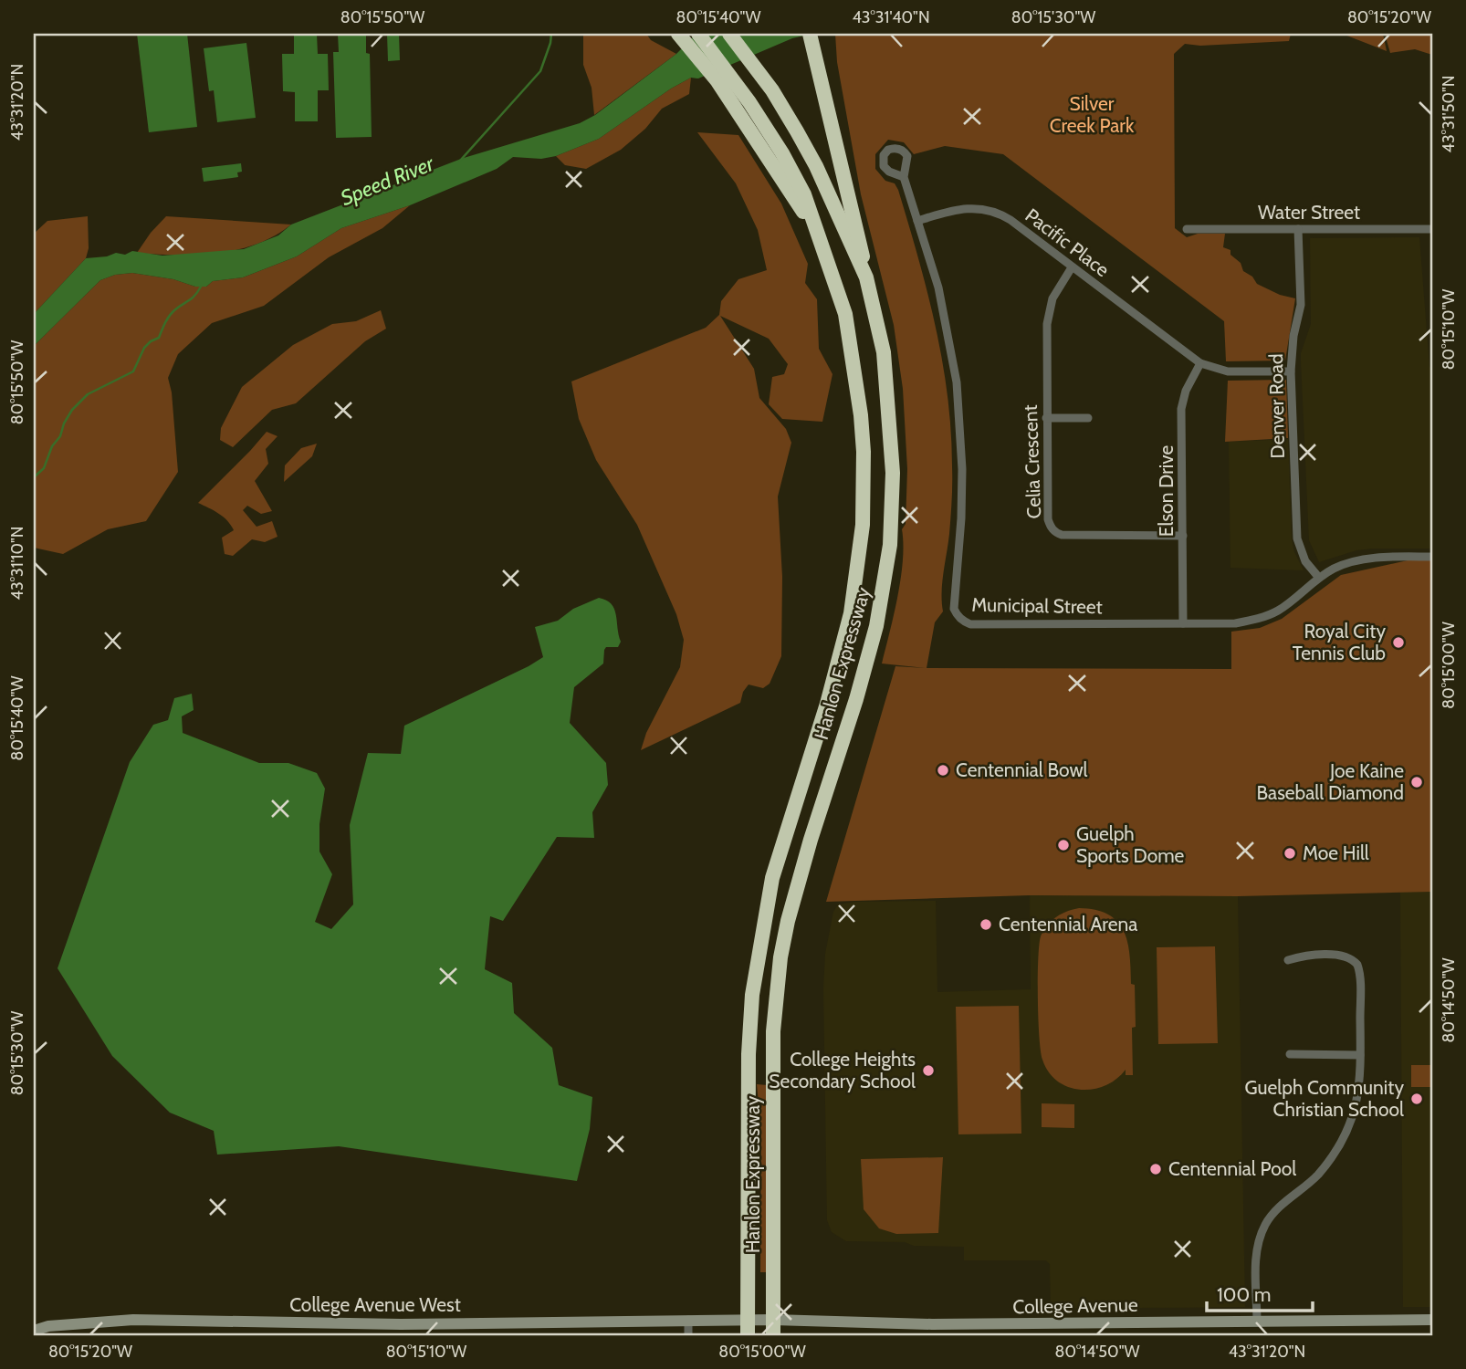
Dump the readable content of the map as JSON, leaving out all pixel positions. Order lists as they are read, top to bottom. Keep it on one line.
{"streets":{"highway":["Hanlon Expressway"],"main road":["College Avenue West","College Avenue"],"street":["Water Street","Pacific Place","Denver Road","Celia Crescent","Elson Drive","Municipal Street"]},"crossings":[["Water Street","Denver Road"],["Pacific Place","Denver Road"],["Pacific Place","Celia Crescent"],["Pacific Place","Elson Drive"],["Pacific Place","Municipal Street"],["Denver Road","Municipal Street"],["Celia Crescent","Elson Drive"],["Elson Drive","Municipal Street"],["Hanlon Expressway","College Avenue"],["College Avenue West","College Avenue"]],"water":["Speed River"],"parks":["Silver Creek Park"],"places":["Royal City Tennis Club","Centennial Bowl","Joe Kaine Baseball Diamond","Guelph Sports Dome","Moe Hill","Centennial Arena","College Heights Secondary School","Guelph Community Christian School","Centennial Pool"],"scale_bar":"100 m","coordinates":["80°15'50\"W","80°15'40\"W","43°31'40\"N","80°15'30\"W","80°15'20\"W","43°31'20\"N","43°31'50\"N","80°15'10\"W","43°31'10\"N","80°15'00\"W","80°14'50\"W"]}
